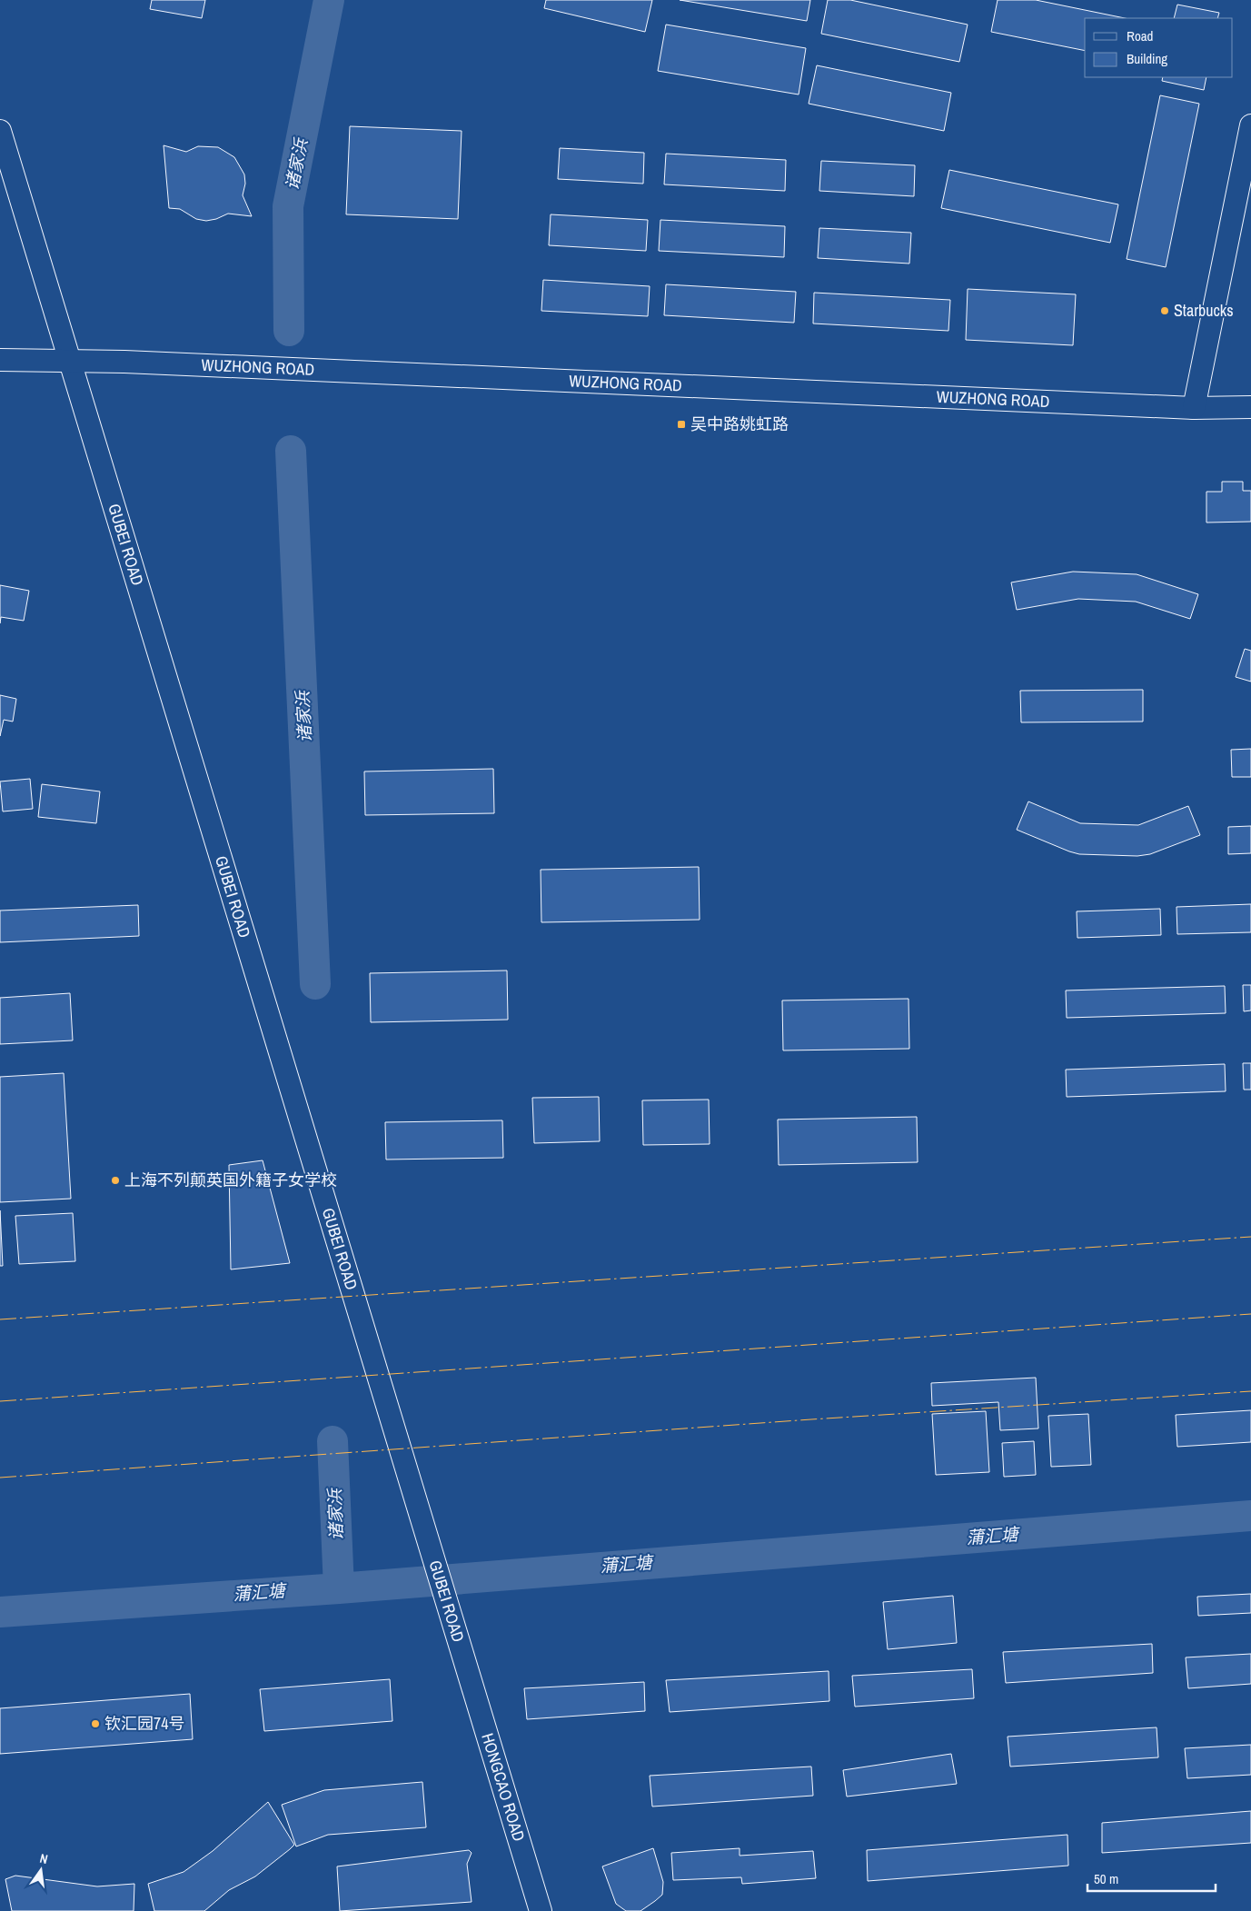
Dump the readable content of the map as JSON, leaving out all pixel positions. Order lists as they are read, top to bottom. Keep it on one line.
{"streets":{"main road":["WUZHONG ROAD","GUBEI ROAD","HONGCAO ROAD"]},"crossings":[["WUZHONG ROAD","GUBEI ROAD"],["GUBEI ROAD","HONGCAO ROAD"]],"water":["诸家浜","蒲汇塘"],"places":{"other":["Starbucks","上海不列颠英国外籍子女学校","钦汇园74号"],"transit":["吴中路姚虹路"]},"legend":["Road","Building"],"scale_bar":"50 m","north":"top"}
